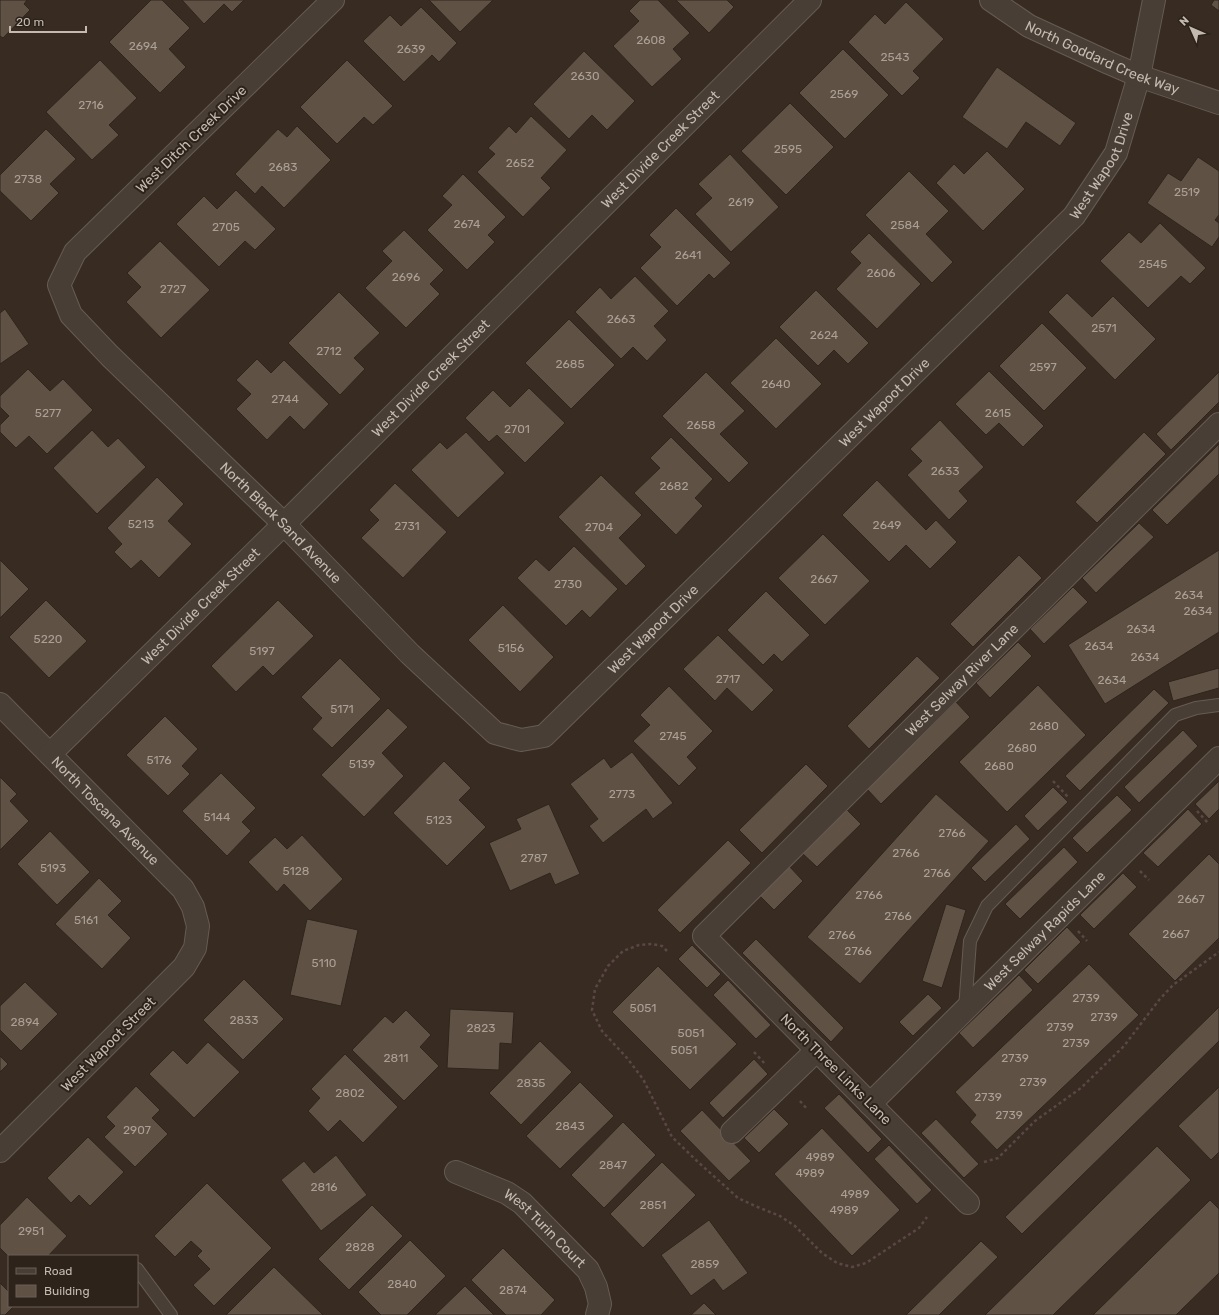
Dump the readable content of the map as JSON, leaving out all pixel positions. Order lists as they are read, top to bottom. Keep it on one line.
{"streets":{"street":["North Goddard Creek Way","West Ditch Creek Drive","West Divide Creek Street","West Wapoot Drive","North Black Sand Avenue","West Selway River Lane","North Toscana Avenue","West Selway Rapids Lane","West Wapoot Street","North Three Links Lane","West Turin Court"]},"crossings":[["North Goddard Creek Way","West Wapoot Drive"],["West Ditch Creek Drive","North Black Sand Avenue"],["West Divide Creek Street","North Black Sand Avenue"],["West Divide Creek Street","North Toscana Avenue"],["West Wapoot Drive","North Black Sand Avenue"],["West Selway River Lane","North Three Links Lane"],["North Toscana Avenue","West Wapoot Street"],["West Selway Rapids Lane","North Three Links Lane"]],"house_numbers":["2608","2694","2639","2543","2630","2569","2716","2595","2652","2683","2738","2519","2619","2674","2584","2705","2641","2545","2606","2696","2727","2663","2571","2624","2712","2685","2597","2640","2744","5277","2615","2658","2701","2633","2682","5213","2649","2731","2704","2667","2730","2634","2634","2634","5220","2634","5156","5197","2634","2717","2634","5171","2680","2745","2680","5176","5139","2680","2773","5144","5123","2766","2766","2787","5193","5128","2766","2766","2667","2766","5161","2667","2766","2766","5110","2739","5051","2739","2833","2894","2739","2823","5051","2739","5051","2811","2739","2739","2835","2802","2739","2739","2843","2907","4989","2847","4989","2816","4989","2851","4989","2951","2828","2859","2840","2874"],"legend":["Road","Building"],"scale_bar":"20 m","north":"top left"}
